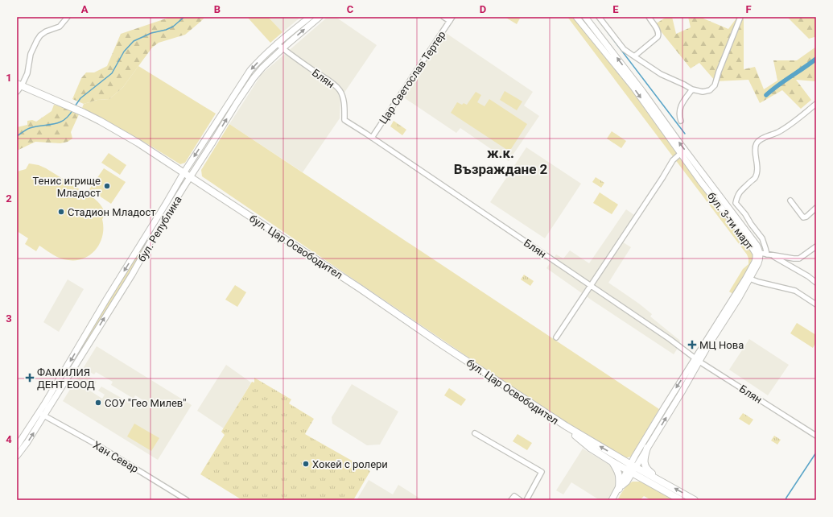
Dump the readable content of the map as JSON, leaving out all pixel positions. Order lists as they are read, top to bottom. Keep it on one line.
{"streets":{"main road":["бул. Цар Освободител"],"street":["Цар Светослав Тертер","Блян","бул. 3-ти март","бул. Република","Хан Севар"]},"crossings":[["Цар Светослав Тертер","Блян"],["Блян","бул. 3-ти март"],["Блян","бул. Република"],["бул. 3-ти март","бул. Цар Освободител"],["бул. Република","бул. Цар Освободител"],["бул. Република","Хан Севар"]],"districts":["ж.к. Възраждане 2"],"places":{"other":["Тенис игрище Младост","Стадион Младост","СОУ \"Гео Милев\"","Хокей с ролери"],"health":["МЦ Нова","ФАМИЛИЯ ДЕНТ ЕООД"]},"grid":{"columns":["A","B","C","D","E","F"],"rows":["1","2","3","4"]}}
